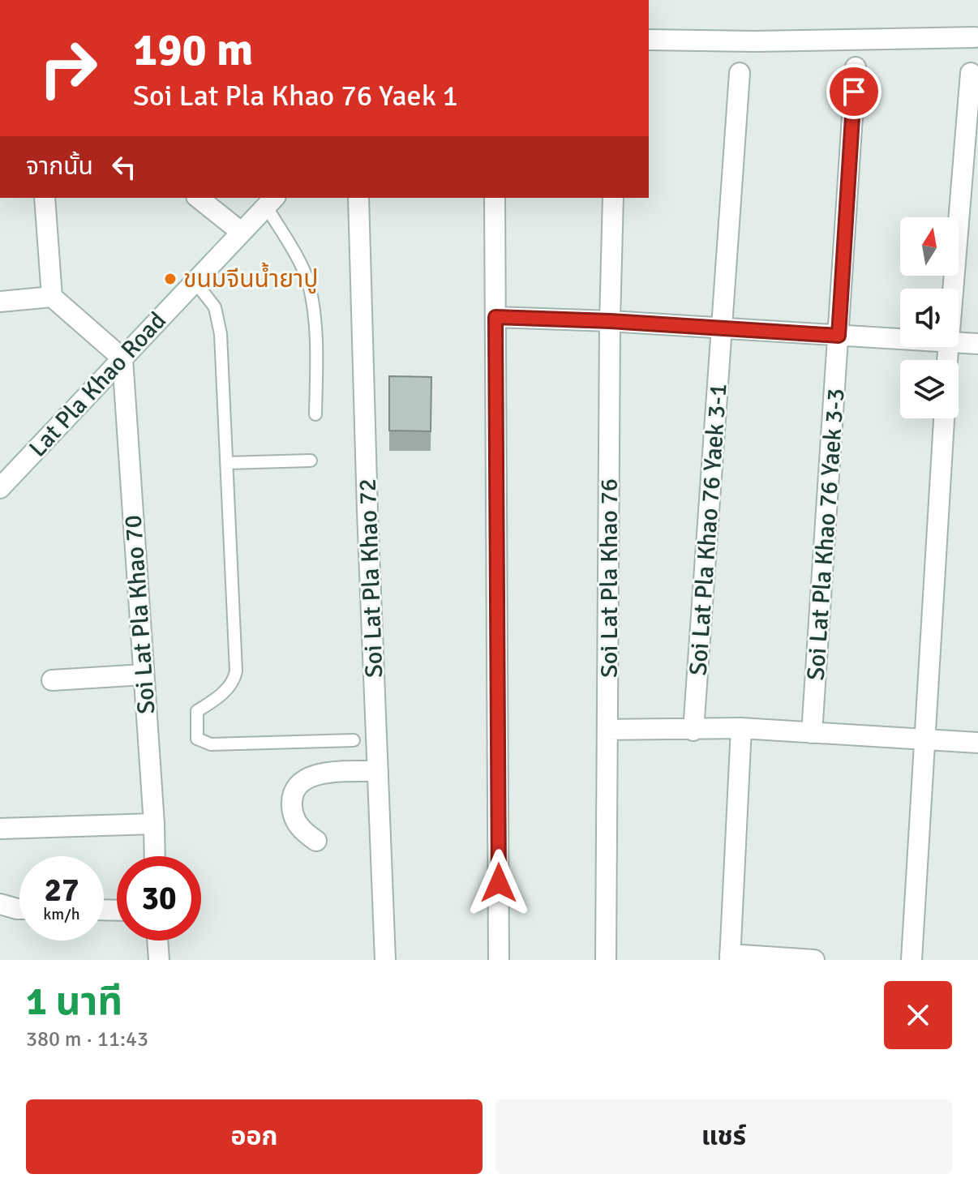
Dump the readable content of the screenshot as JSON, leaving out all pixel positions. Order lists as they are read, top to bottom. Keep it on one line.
{"streets":{"street":["Lat Pla Khao Road","Soi Lat Pla Khao 76 Yaek 3-1","Soi Lat Pla Khao 76 Yaek 3-3","Soi Lat Pla Khao 72","Soi Lat Pla Khao 76","Soi Lat Pla Khao 70"]},"crossings":[["Lat Pla Khao Road","Soi Lat Pla Khao 70"]],"places":["ขนมจีนน้ำยาปู"],"north":"top","page":{"turn":["190 m","Soi Lat Pla Khao 76 Yaek 1"],"then":"จากนั้น","speed":"27 km/h","limit":"30","heading":["1 นาที","380 m · 11:43"],"buttons":["ออก","แชร์"]}}
